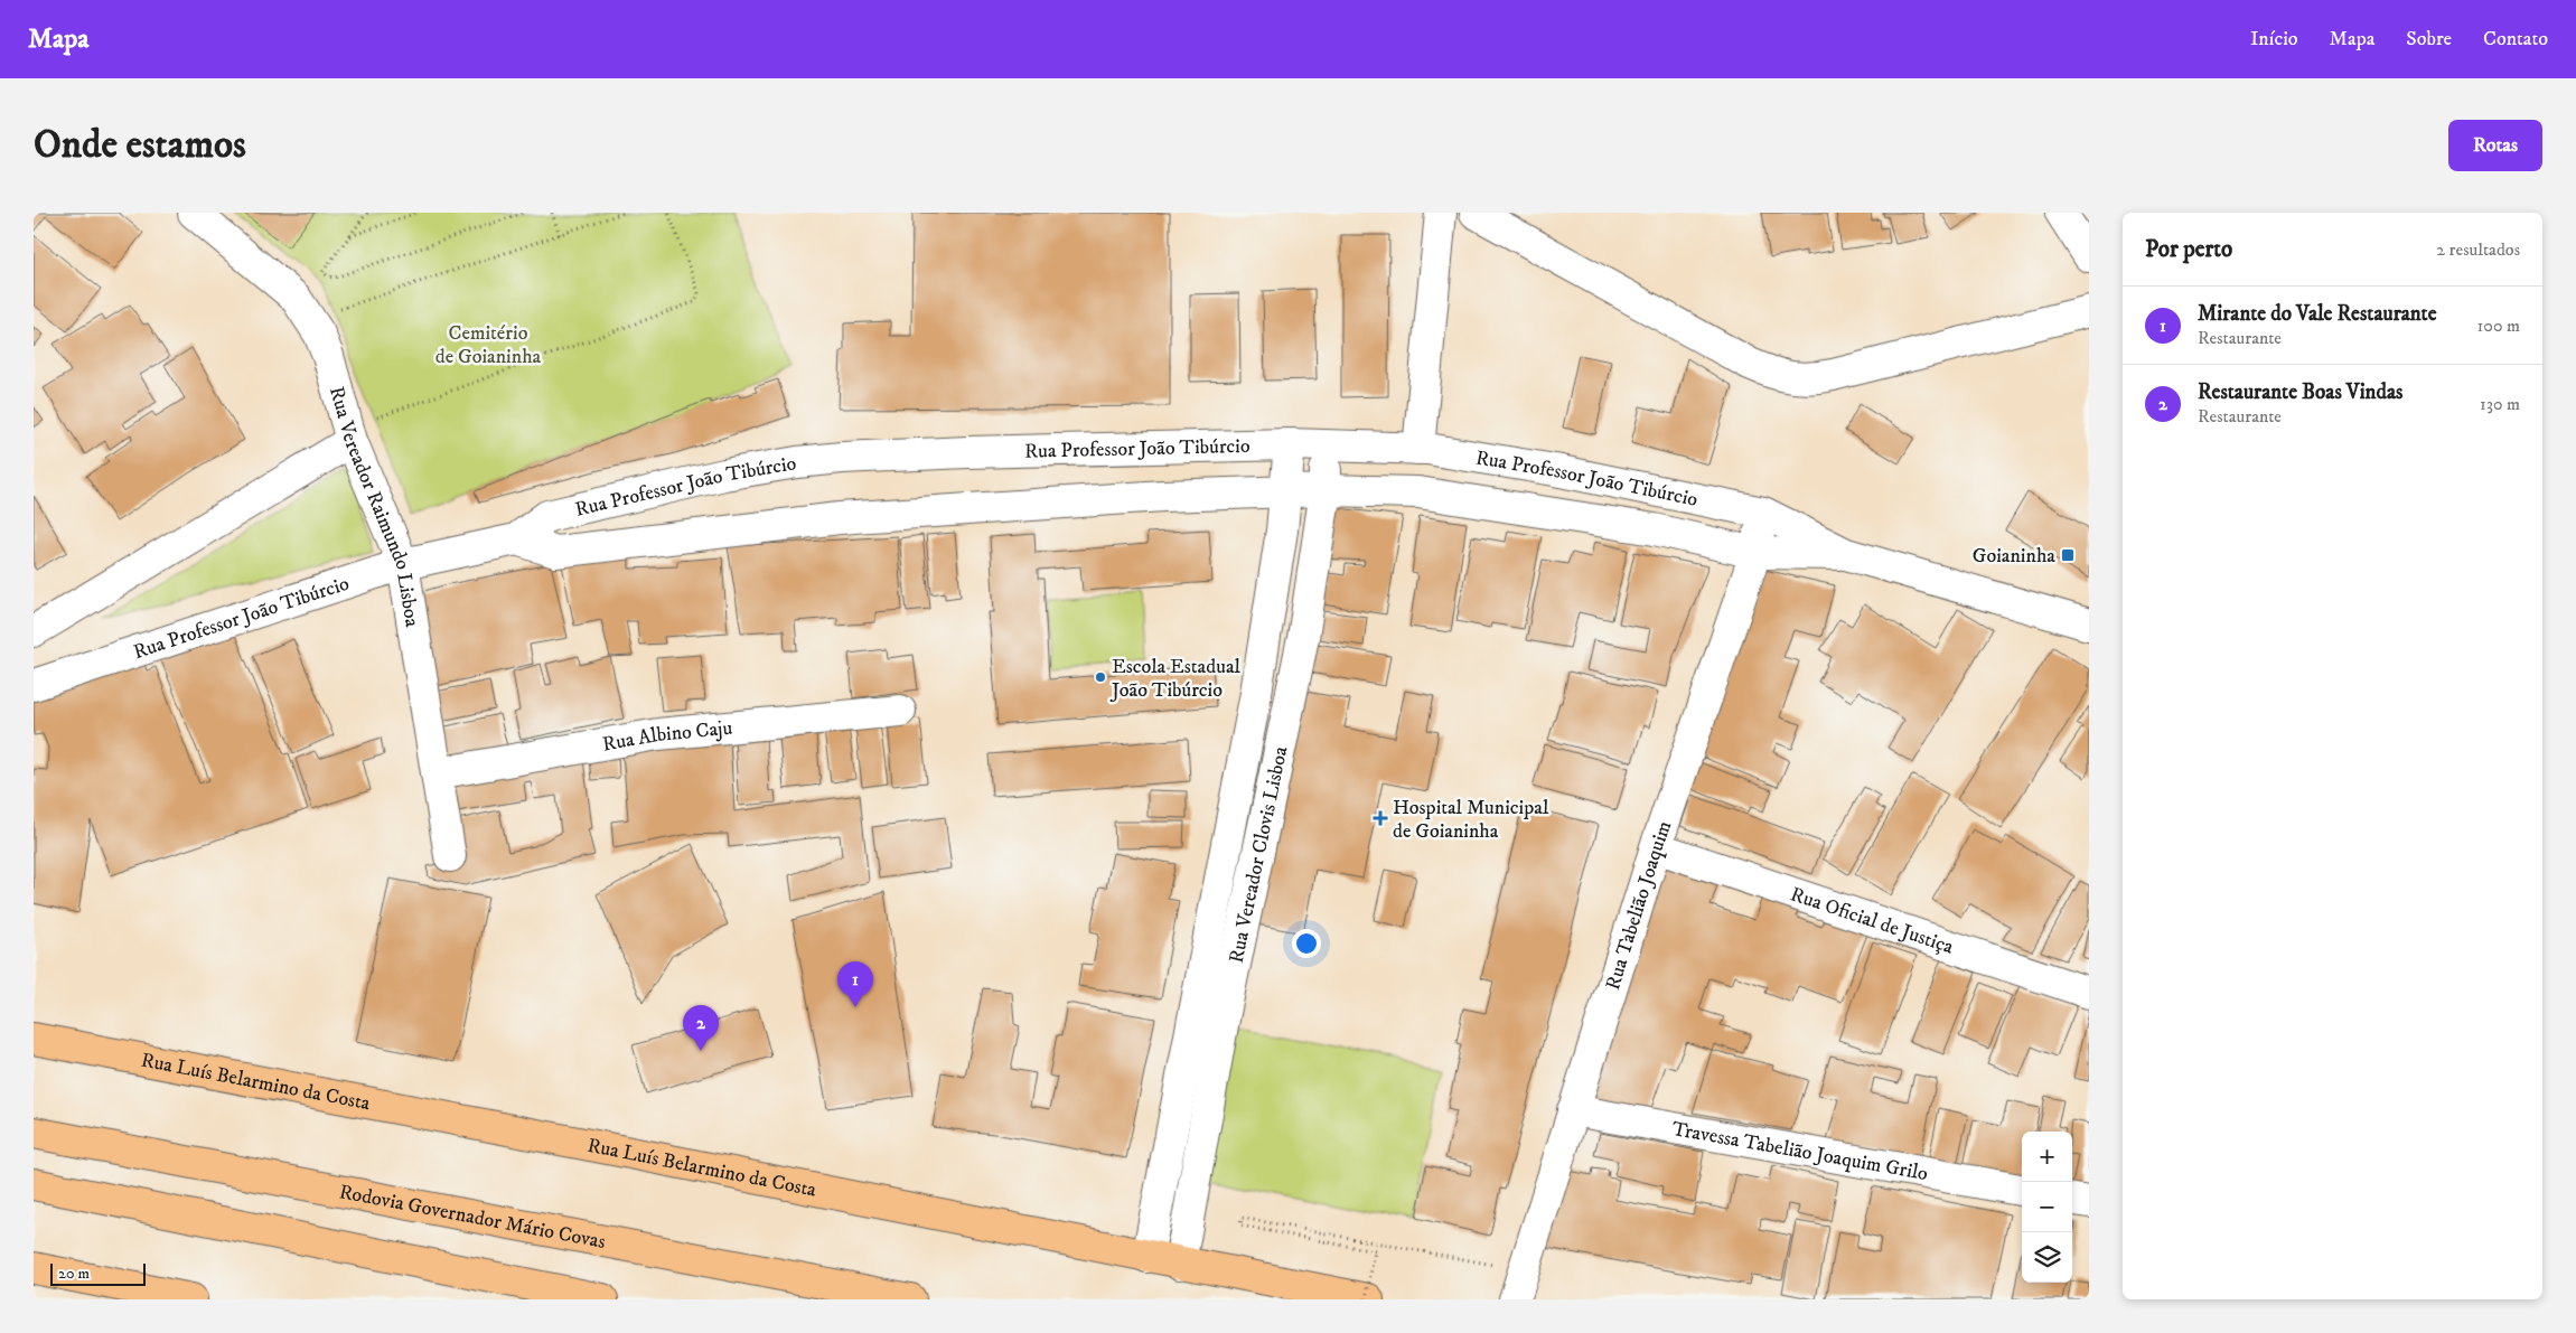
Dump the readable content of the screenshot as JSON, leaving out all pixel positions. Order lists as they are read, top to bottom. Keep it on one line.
{"streets":{"main road":["Rua Luís Belarmino da Costa","Rodovia Governador Mário Covas"],"street":["Rua Professor João Tibúrcio","Rua Vereador Raimundo Lisboa","Rua Albino Caju","Rua Vereador Clovis Lisboa","Rua Tabelião Joaquim","Rua Oficial de Justiça","Travessa Tabelião Joaquim Grilo"]},"crossings":[["Rua Professor João Tibúrcio","Rua Vereador Raimundo Lisboa"],["Rua Professor João Tibúrcio","Rua Vereador Clovis Lisboa"],["Rua Professor João Tibúrcio","Rua Tabelião Joaquim"],["Rua Vereador Raimundo Lisboa","Rua Albino Caju"],["Rua Vereador Clovis Lisboa","Rua Luís Belarmino da Costa"],["Rua Tabelião Joaquim","Rua Oficial de Justiça"],["Rua Tabelião Joaquim","Travessa Tabelião Joaquim Grilo"]],"parks":["Cemitério de Goianinha"],"places":{"transit":["Goianinha"],"other":["Escola Estadual João Tibúrcio"],"health":["Hospital Municipal de Goianinha"]},"scale_bar":"20 m","page":{"header":"Mapa","nav":["Início","Mapa","Sobre","Contato"],"buttons":"Rotas","title":"Onde estamos","heading":["Por perto","2 resultados"],"list":[{"mark":"1","name":"Mirante do Vale Restaurante","note":"Restaurante","value":"100 m"},{"mark":"2","name":"Restaurante Boas Vindas","note":"Restaurante","value":"130 m"}],"pins":["1","2"],"map_buttons":["+","−"],"scale":"20 m"}}
